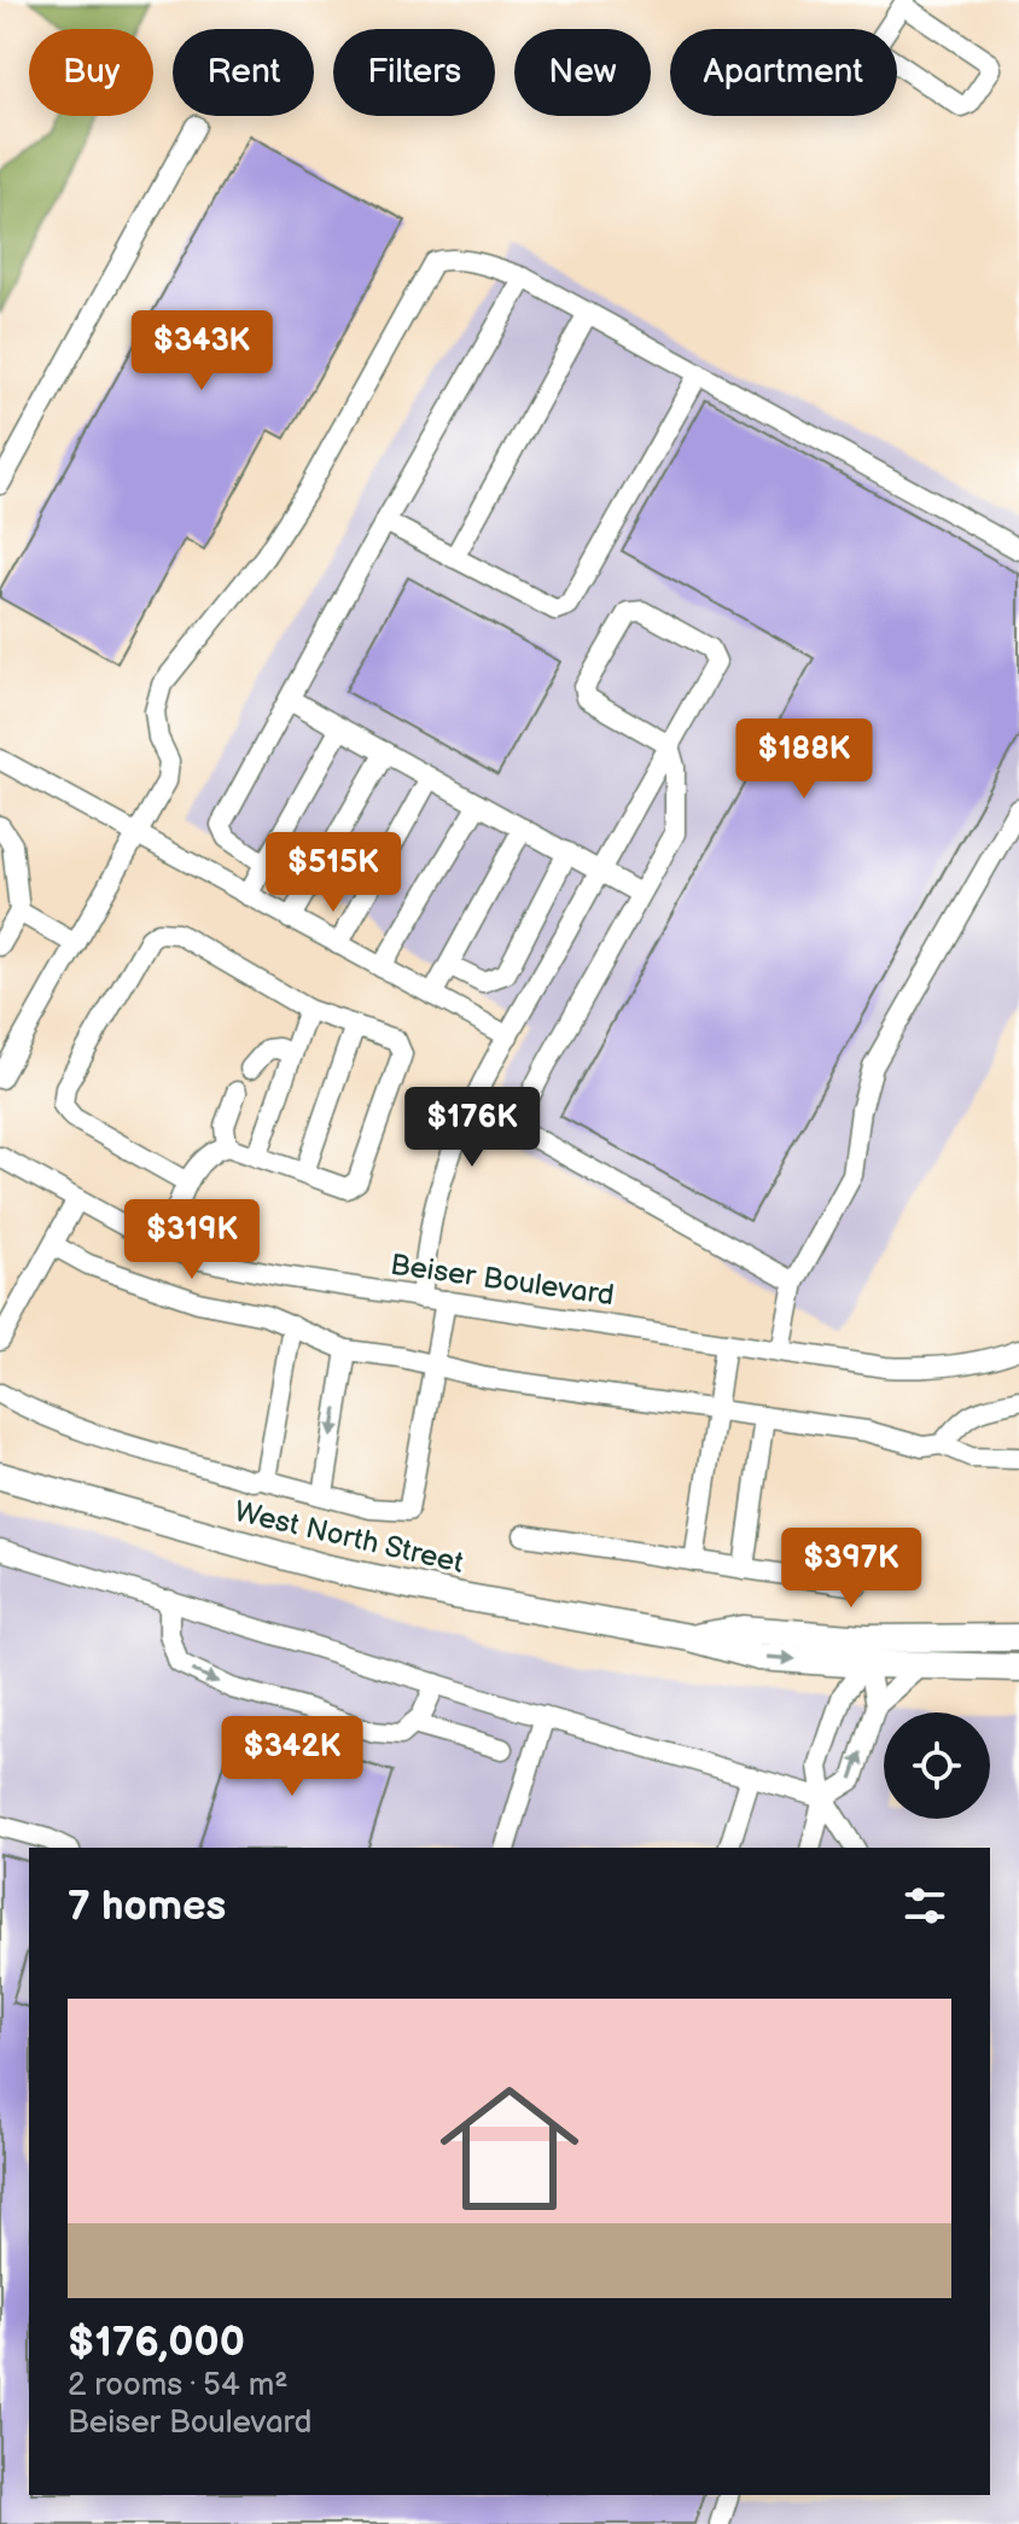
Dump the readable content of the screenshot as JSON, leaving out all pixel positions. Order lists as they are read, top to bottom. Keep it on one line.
{"streets":{"main road":["West North Street"],"street":["Beiser Boulevard"]},"page":{"chip":["Buy","Rent","Filters","New","Apartment"],"price":["$343K","$188K","$515K","$176K","$319K","$397K","$342K"],"heading":"7 homes","list":[{"name":"$176,000","note":"2 rooms · 54 m² · Beiser Boulevard"}]}}
